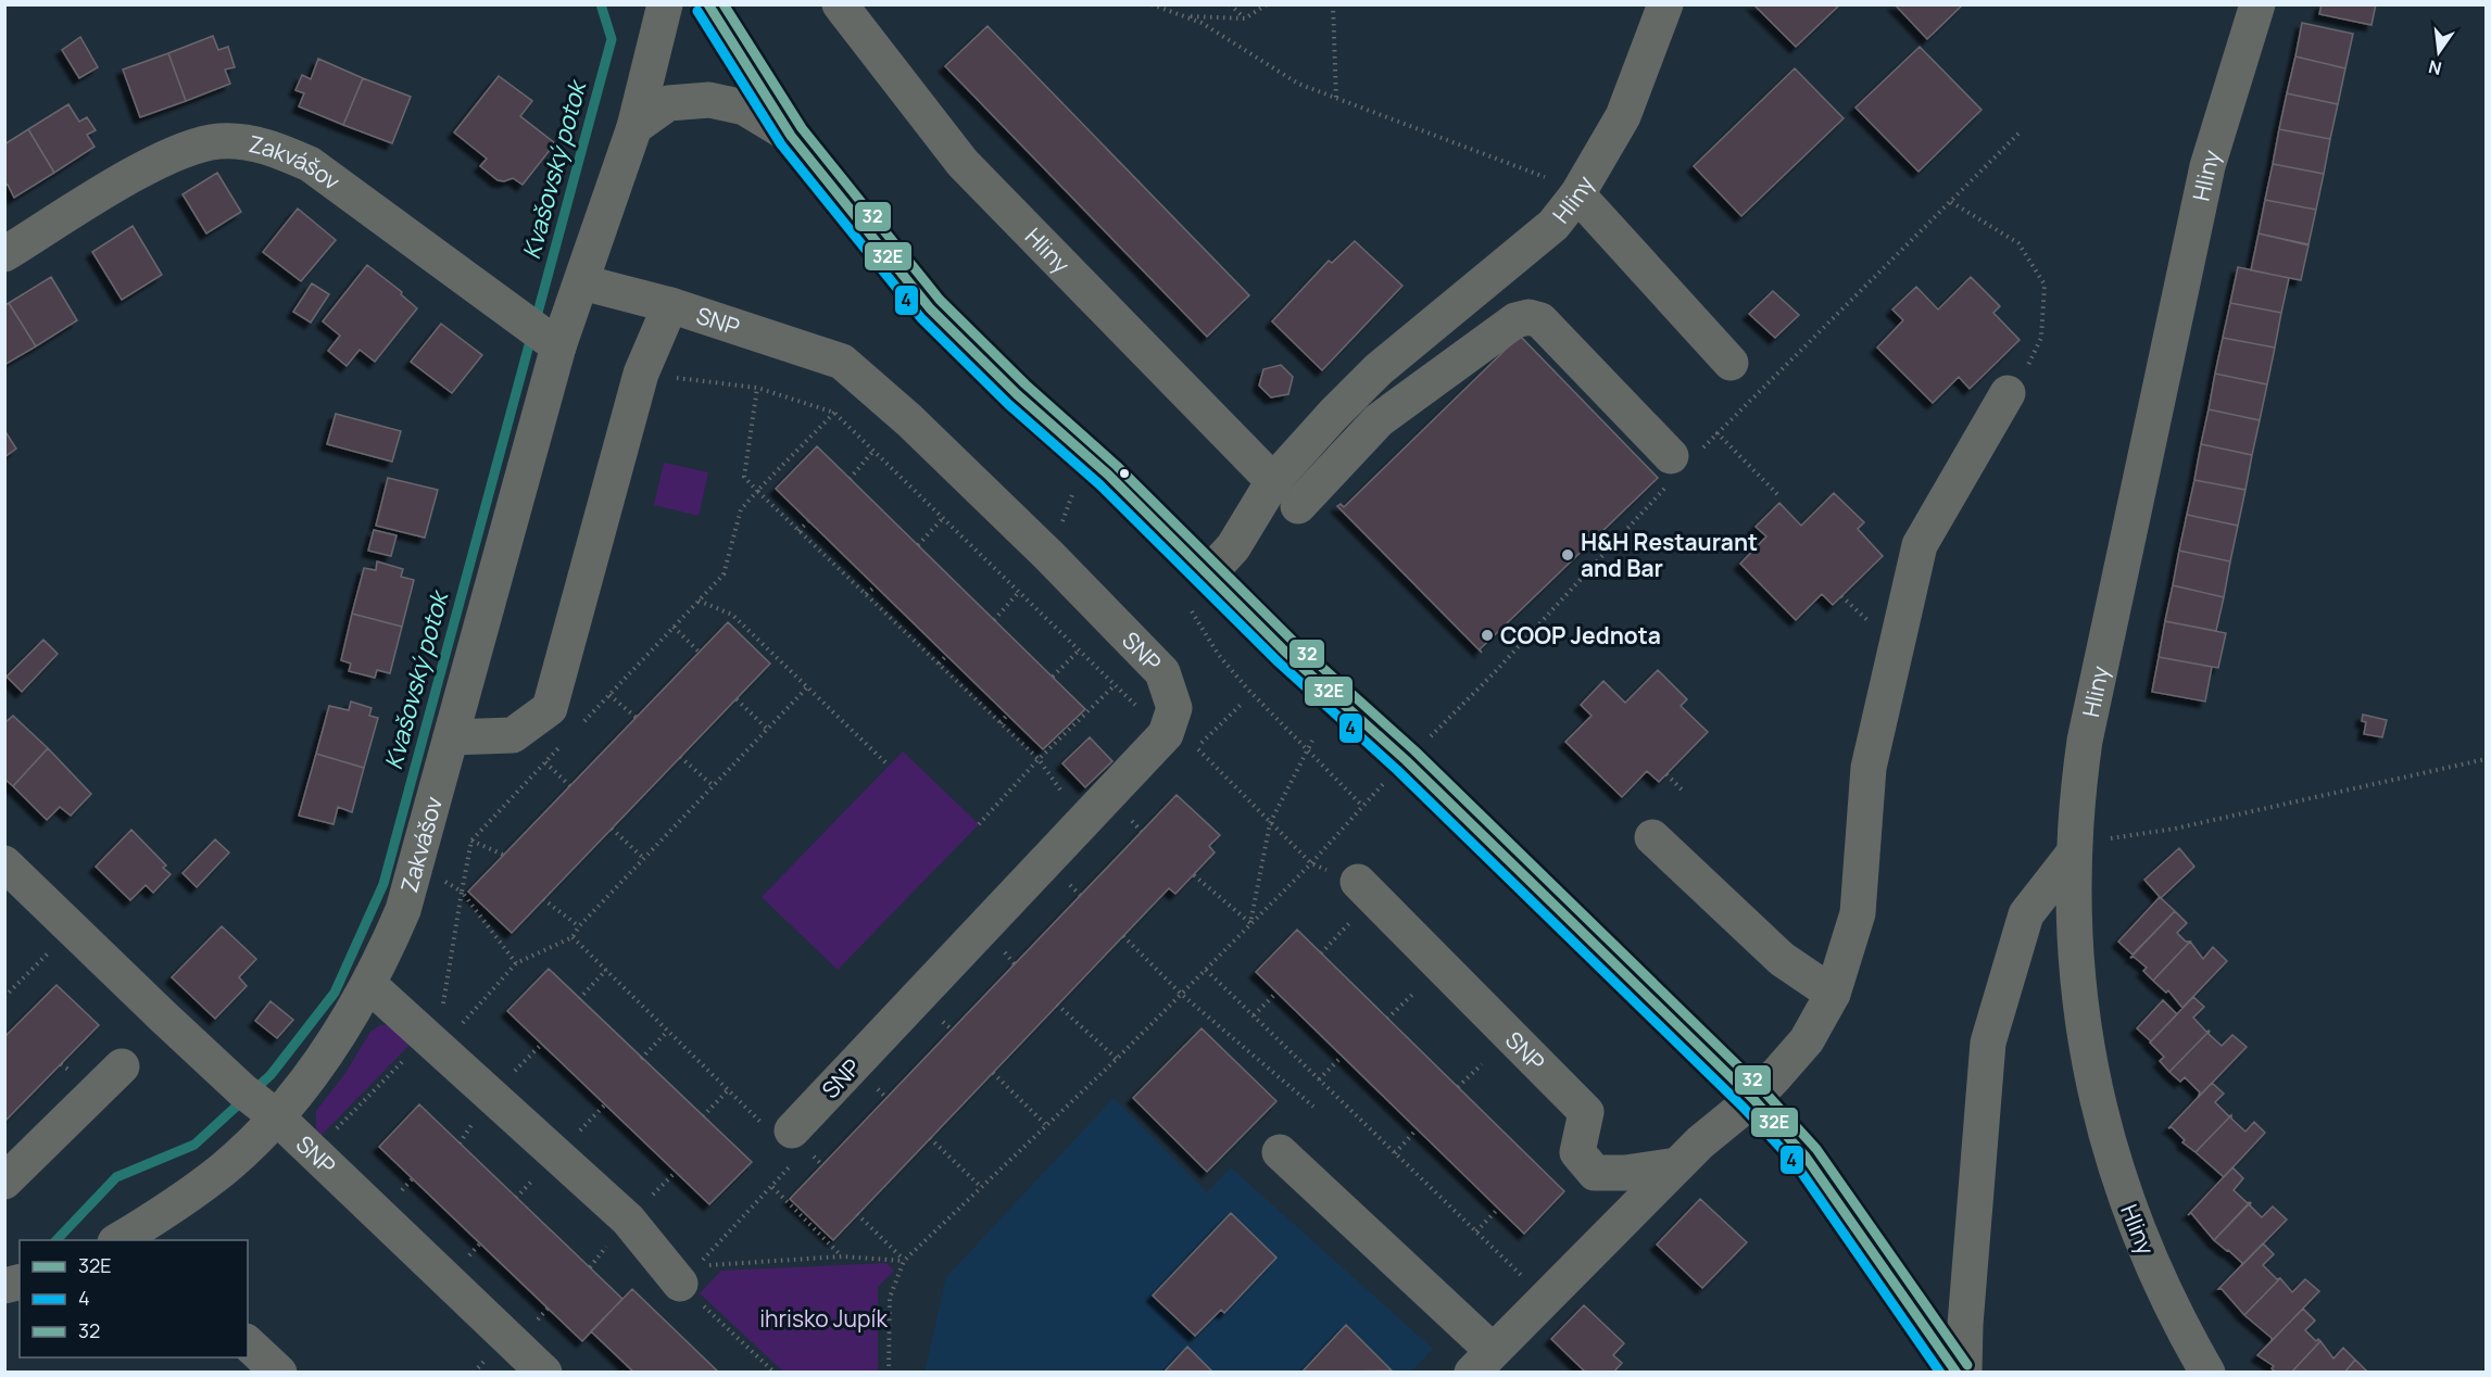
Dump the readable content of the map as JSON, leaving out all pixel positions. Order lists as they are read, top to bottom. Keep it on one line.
{"streets":{"street":["Zakvášov","Hliny","SNP"]},"crossings":[["Zakvášov","SNP"]],"water":["Kvašovský potok"],"parks":["ihrisko Jupík"],"places":["H&H Restaurant and Bar","COOP Jednota"],"lines":["transit line 32E","transit line 32","transit line 4"],"legend":["32E","4","32"],"north":"bottom"}
